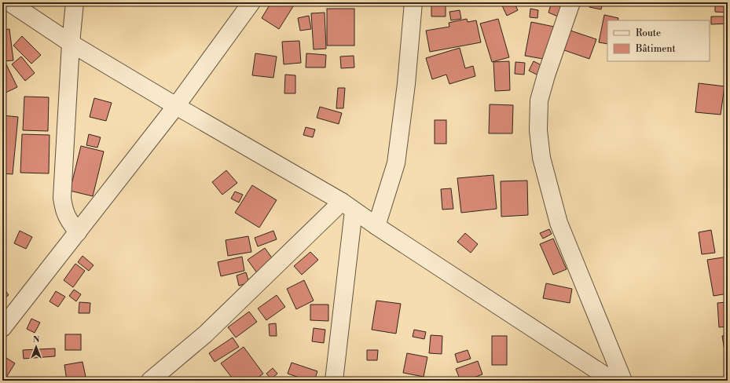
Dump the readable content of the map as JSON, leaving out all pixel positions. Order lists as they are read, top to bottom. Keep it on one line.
{"legend":["Route","Bâtiment"],"north":"top"}
